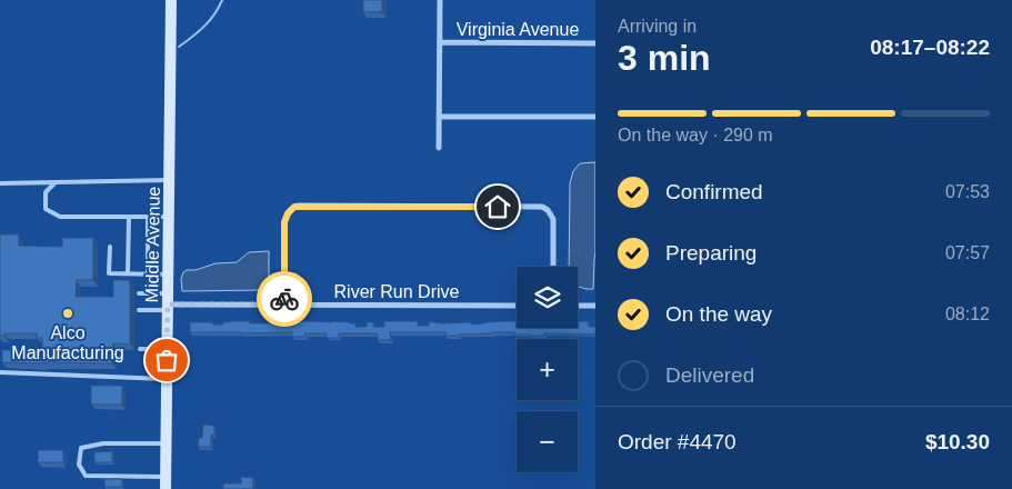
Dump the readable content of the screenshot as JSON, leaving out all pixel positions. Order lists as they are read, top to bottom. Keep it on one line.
{"streets":{"street":["Virginia Avenue","Middle Avenue","River Run Drive"]},"crossings":[["Middle Avenue","River Run Drive"]],"places":["Alco Manufacturing"],"page":{"heading":["3 min","Arriving in","08:17–08:22"],"panel":["Order #4470","$10.30"],"bar":"On the way · 290 m","list":[["Confirmed","07:53"],["Preparing","07:57"],["On the way","08:12"],"Delivered"],"map_buttons":["+","−"]}}
